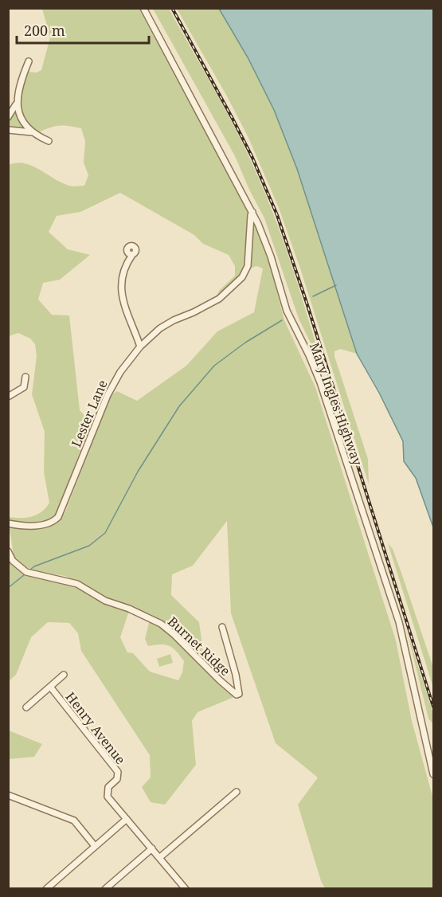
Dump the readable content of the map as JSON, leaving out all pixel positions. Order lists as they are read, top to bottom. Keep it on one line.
{"streets":{"street":["Mary Ingles Highway","Lester Lane","Burnet Ridge","Henry Avenue"]},"crossings":[["Mary Ingles Highway","Lester Lane"]],"scale_bar":"200 m"}
